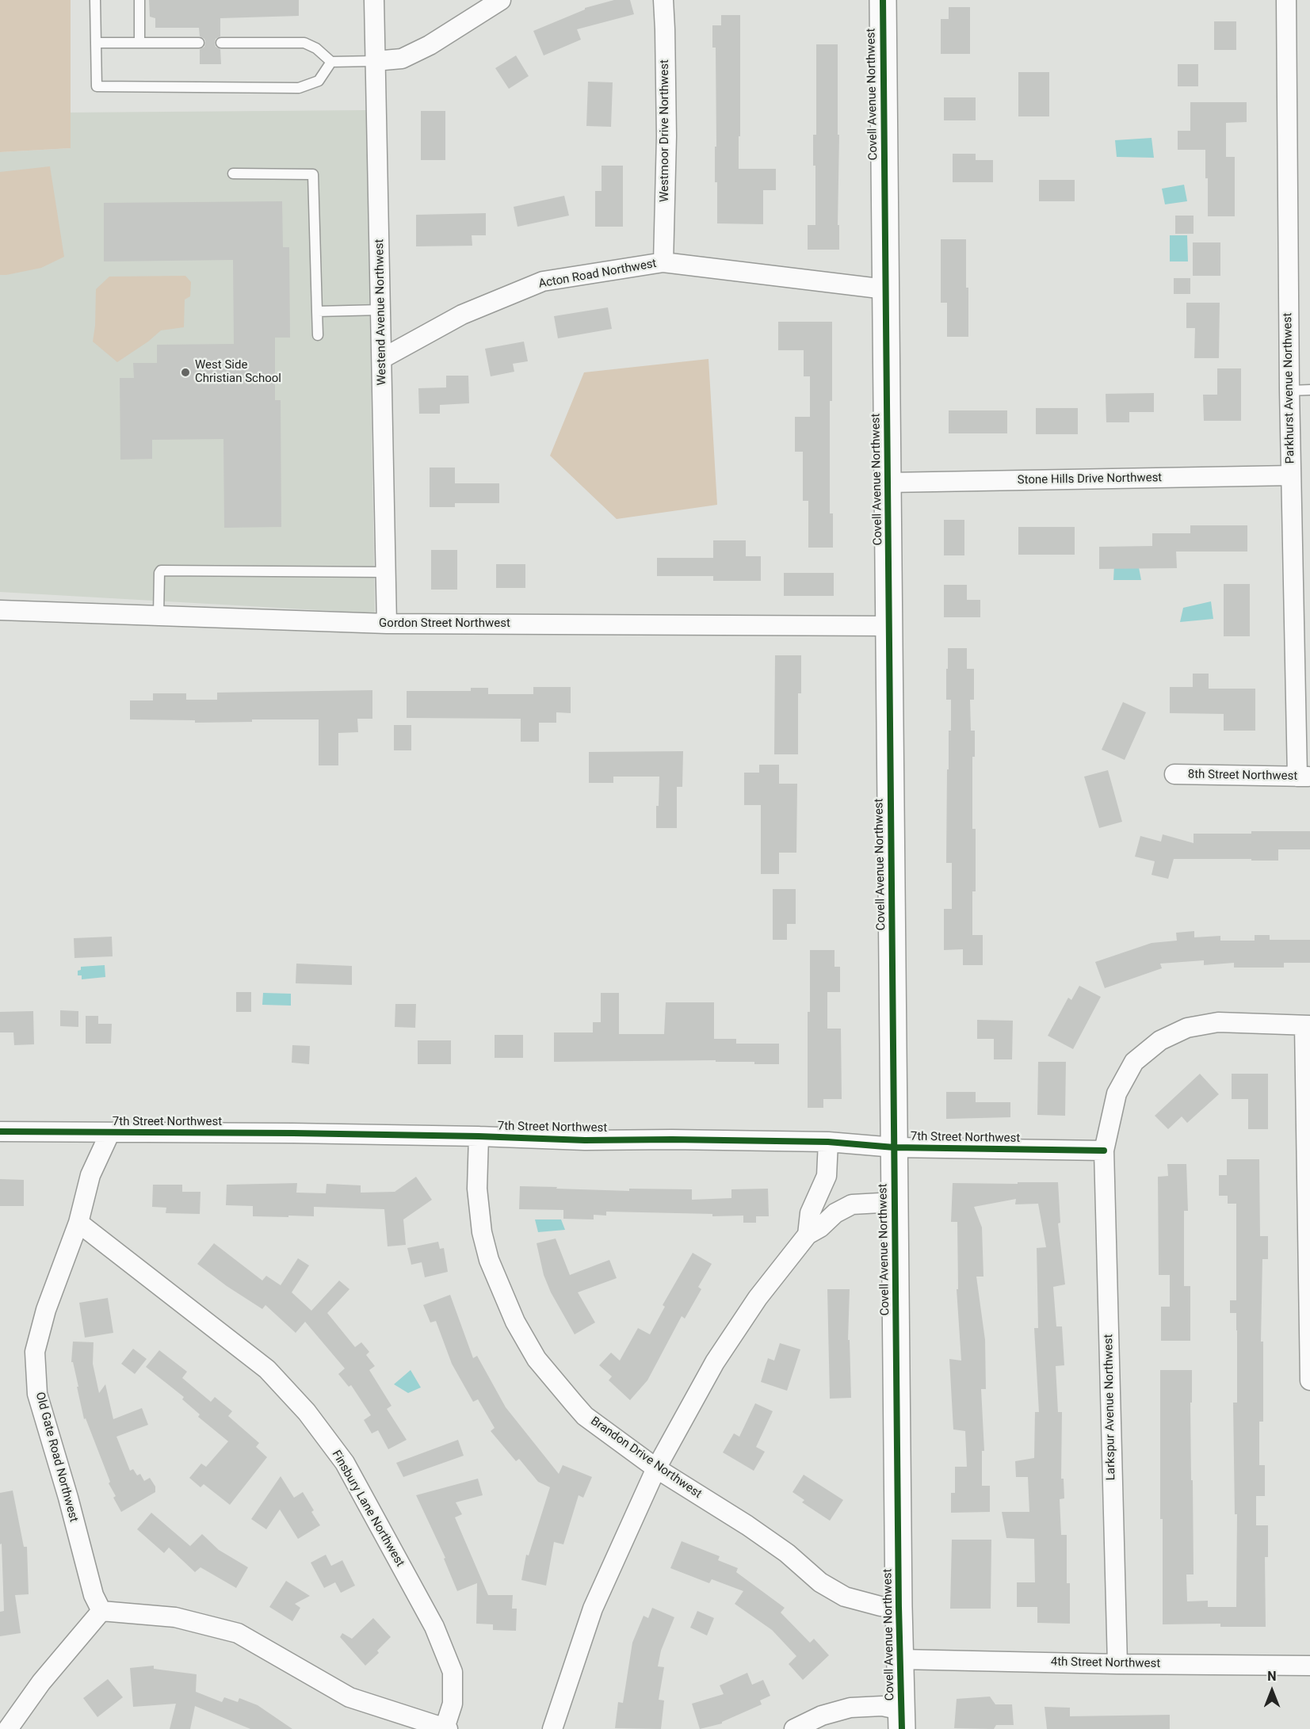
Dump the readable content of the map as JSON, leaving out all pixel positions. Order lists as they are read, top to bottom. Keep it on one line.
{"streets":{"street":["Covell Avenue Northwest","Westmoor Drive Northwest","Acton Road Northwest","Westend Avenue Northwest","Parkhurst Avenue Northwest","Stone Hills Drive Northwest","Gordon Street Northwest","8th Street Northwest","7th Street Northwest","Larkspur Avenue Northwest","Old Gate Road Northwest","Brandon Drive Northwest","Finsbury Lane Northwest","4th Street Northwest"]},"crossings":[["Covell Avenue Northwest","Acton Road Northwest"],["Covell Avenue Northwest","Stone Hills Drive Northwest"],["Covell Avenue Northwest","Gordon Street Northwest"],["Covell Avenue Northwest","7th Street Northwest"],["Covell Avenue Northwest","Brandon Drive Northwest"],["Covell Avenue Northwest","4th Street Northwest"],["Westmoor Drive Northwest","Acton Road Northwest"],["Acton Road Northwest","Westend Avenue Northwest"],["Westend Avenue Northwest","Gordon Street Northwest"],["Parkhurst Avenue Northwest","Stone Hills Drive Northwest"],["Parkhurst Avenue Northwest","8th Street Northwest"],["7th Street Northwest","Larkspur Avenue Northwest"],["7th Street Northwest","Old Gate Road Northwest"],["7th Street Northwest","Brandon Drive Northwest"],["Larkspur Avenue Northwest","4th Street Northwest"],["Old Gate Road Northwest","Finsbury Lane Northwest"]],"places":["West Side Christian School"],"north":"top"}
